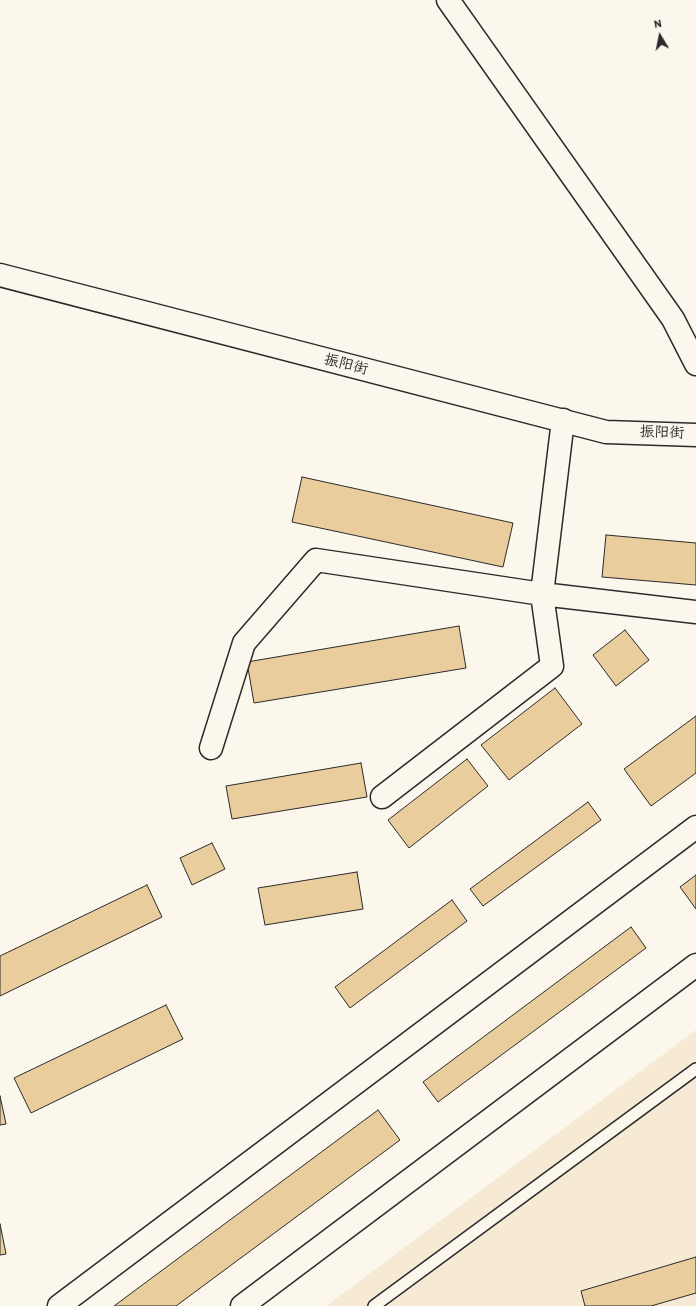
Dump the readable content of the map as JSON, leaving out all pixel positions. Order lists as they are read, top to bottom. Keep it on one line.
{"streets":{"main road":["振阳街"]},"north":"top"}
